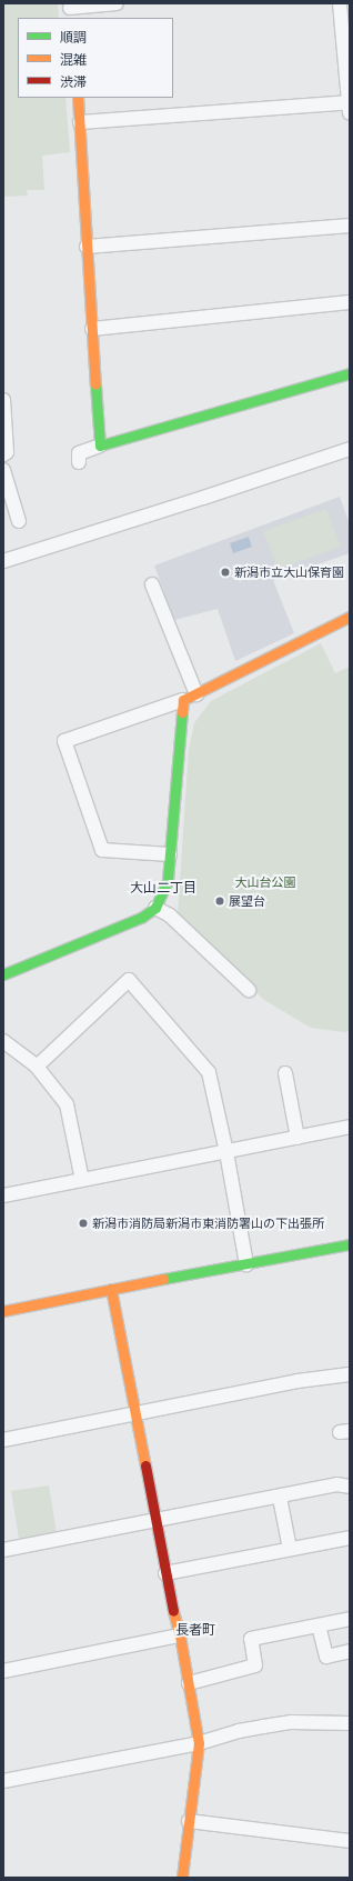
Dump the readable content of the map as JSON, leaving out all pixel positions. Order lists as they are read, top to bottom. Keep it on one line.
{"districts":["大山二丁目","長者町"],"parks":["大山台公園"],"places":["新潟市立大山保育園","展望台","新潟市消防局新潟市東消防署山の下出張所"],"legend":["順調","混雑","渋滞"]}
